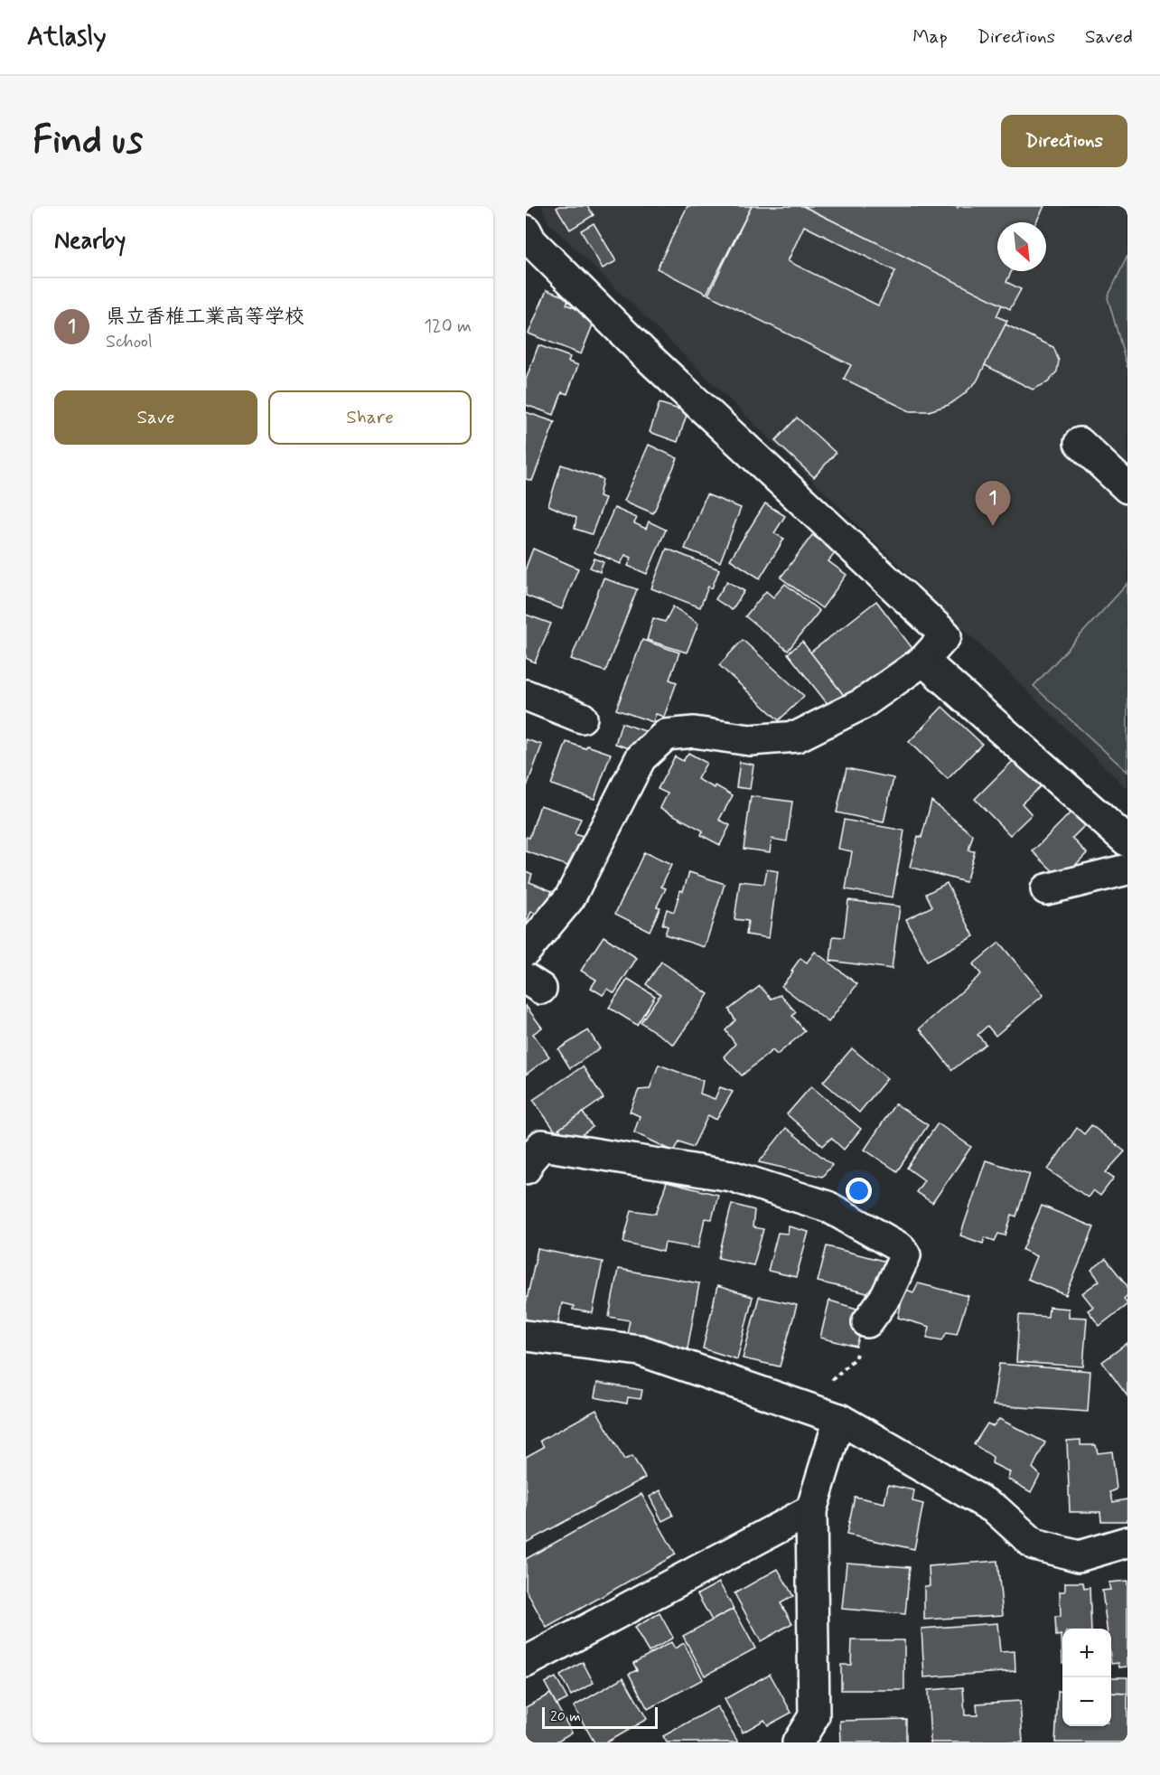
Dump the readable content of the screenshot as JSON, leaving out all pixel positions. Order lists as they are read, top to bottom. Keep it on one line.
{"scale_bar":"20 m","north":"bottom right","page":{"header":"Atlasly","nav":["Map","Directions","Saved"],"buttons":["Directions",["Save","Share"]],"title":"Find us","heading":"Nearby","list":[{"mark":"1","name":"県立香椎工業高等学校","note":"School","value":"120 m"}],"pins":"1","map_buttons":["+","−"],"scale":"20 m"}}
